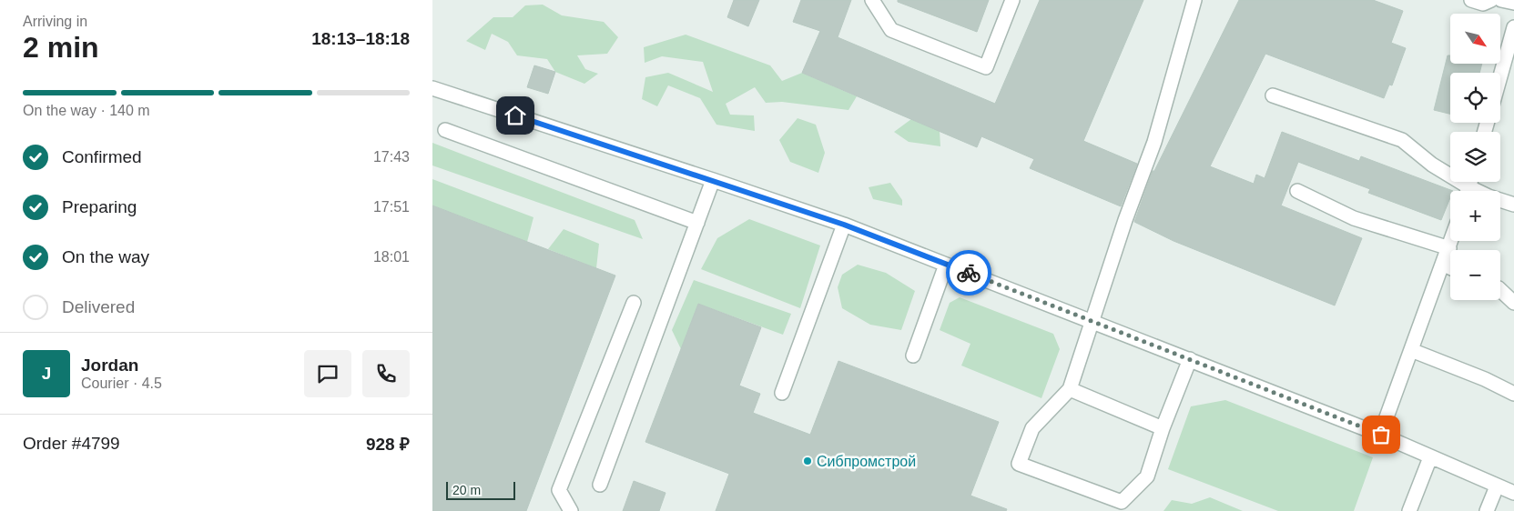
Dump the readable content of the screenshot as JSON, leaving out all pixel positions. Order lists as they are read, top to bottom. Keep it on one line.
{"places":["Сибпромстрой"],"scale_bar":"20 m","north":"bottom right","page":{"heading":["2 min","Arriving in","18:13–18:18"],"panel":["Jordan","Courier · 4.5","Order #4799","928 ₽"],"map_buttons":["+","−"],"bar":"On the way · 140 m","list":[["Confirmed","17:43"],["Preparing","17:51"],["On the way","18:01"],"Delivered"],"round":"J","scale":"20 m"}}
